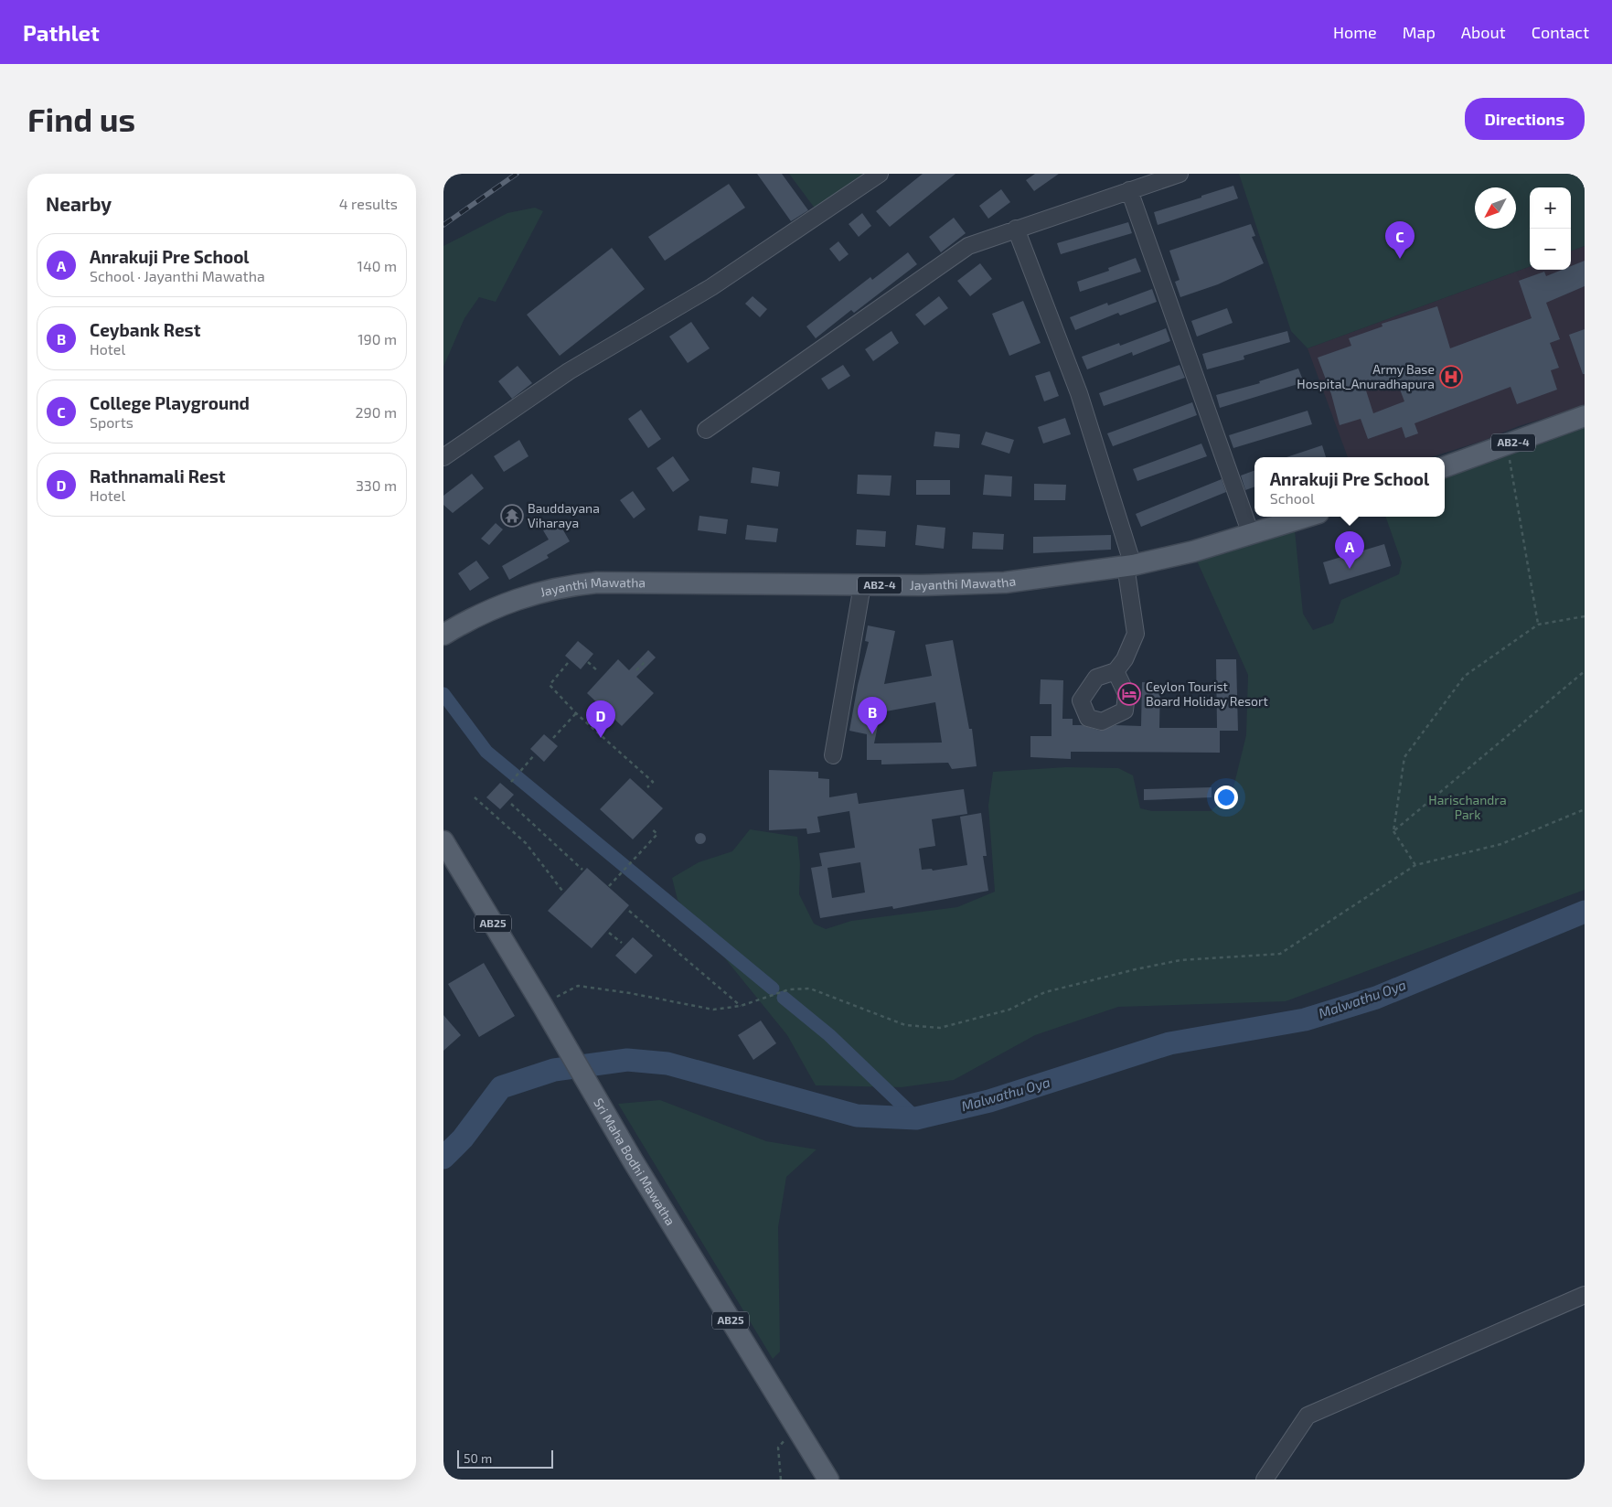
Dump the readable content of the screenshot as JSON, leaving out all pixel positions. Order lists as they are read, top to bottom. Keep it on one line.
{"streets":{"main road":["AB2-4","Jayanthi Mawatha","AB25","Sri Maha Bodhi Mawatha"]},"water":["Malwathu Oya"],"parks":["Harischandra Park"],"places":{"hospital":["Army Base Hospital_Anuradhapura"],"temple":["Bauddayana Viharaya"],"hotel":["Ceylon Tourist Board Holiday Resort"]},"scale_bar":"50 m","north":"bottom left","page":{"header":"Pathlet","nav":["Home","Map","About","Contact"],"buttons":"Directions","title":"Find us","heading":["Nearby","4 results"],"map_buttons":["+","−"],"pins":["C","A","B","D"],"list":[{"mark":"A","name":"Anrakuji Pre School","note":"School · Jayanthi Mawatha","value":"140 m"},{"mark":"B","name":"Ceybank Rest","note":"Hotel","value":"190 m"},{"mark":"C","name":"College Playground","note":"Sports","value":"290 m"},{"mark":"D","name":"Rathnamali Rest","note":"Hotel","value":"330 m"}],"popup":["Anrakuji Pre School","School"],"scale":"50 m"}}
